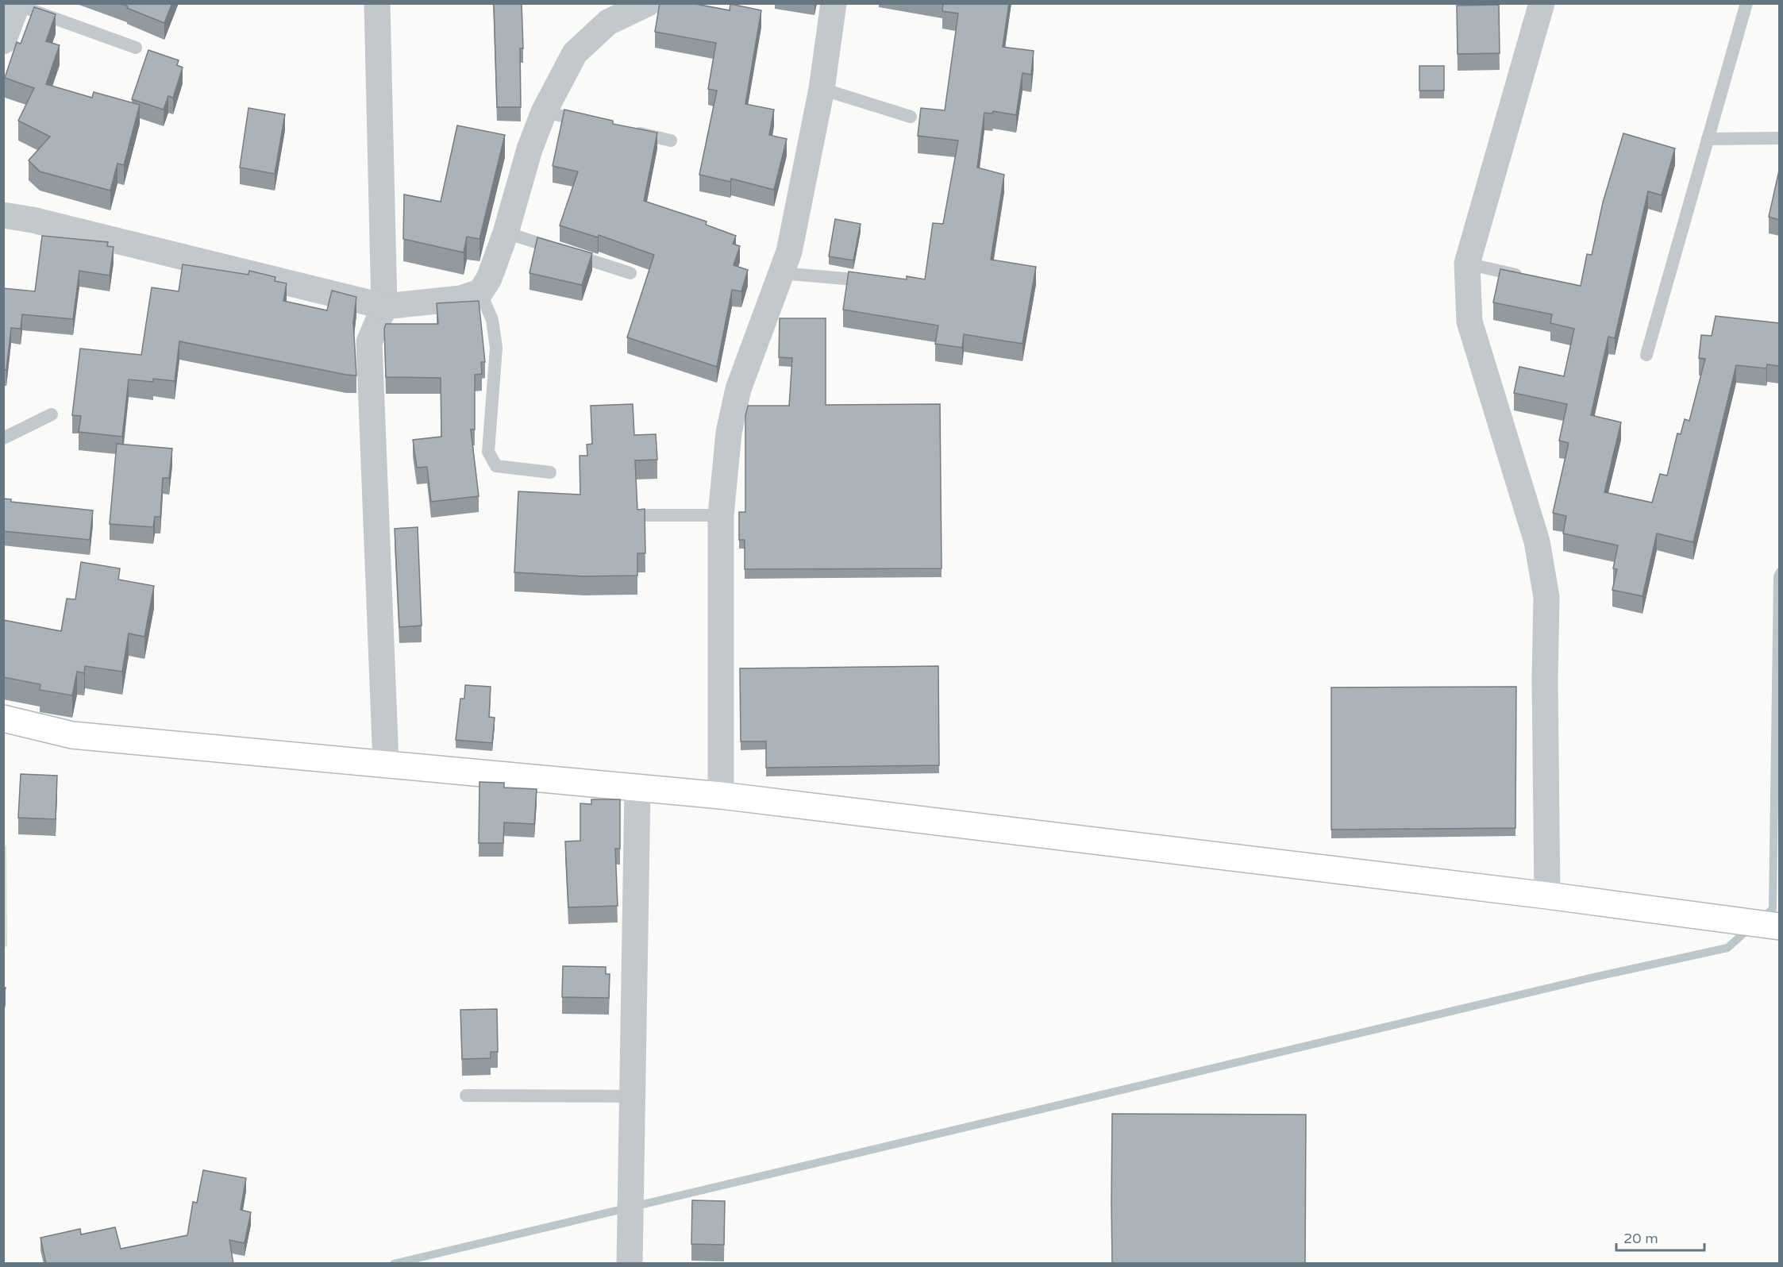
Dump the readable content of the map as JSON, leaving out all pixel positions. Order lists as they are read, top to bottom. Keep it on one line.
{"scale_bar":"20 m"}
